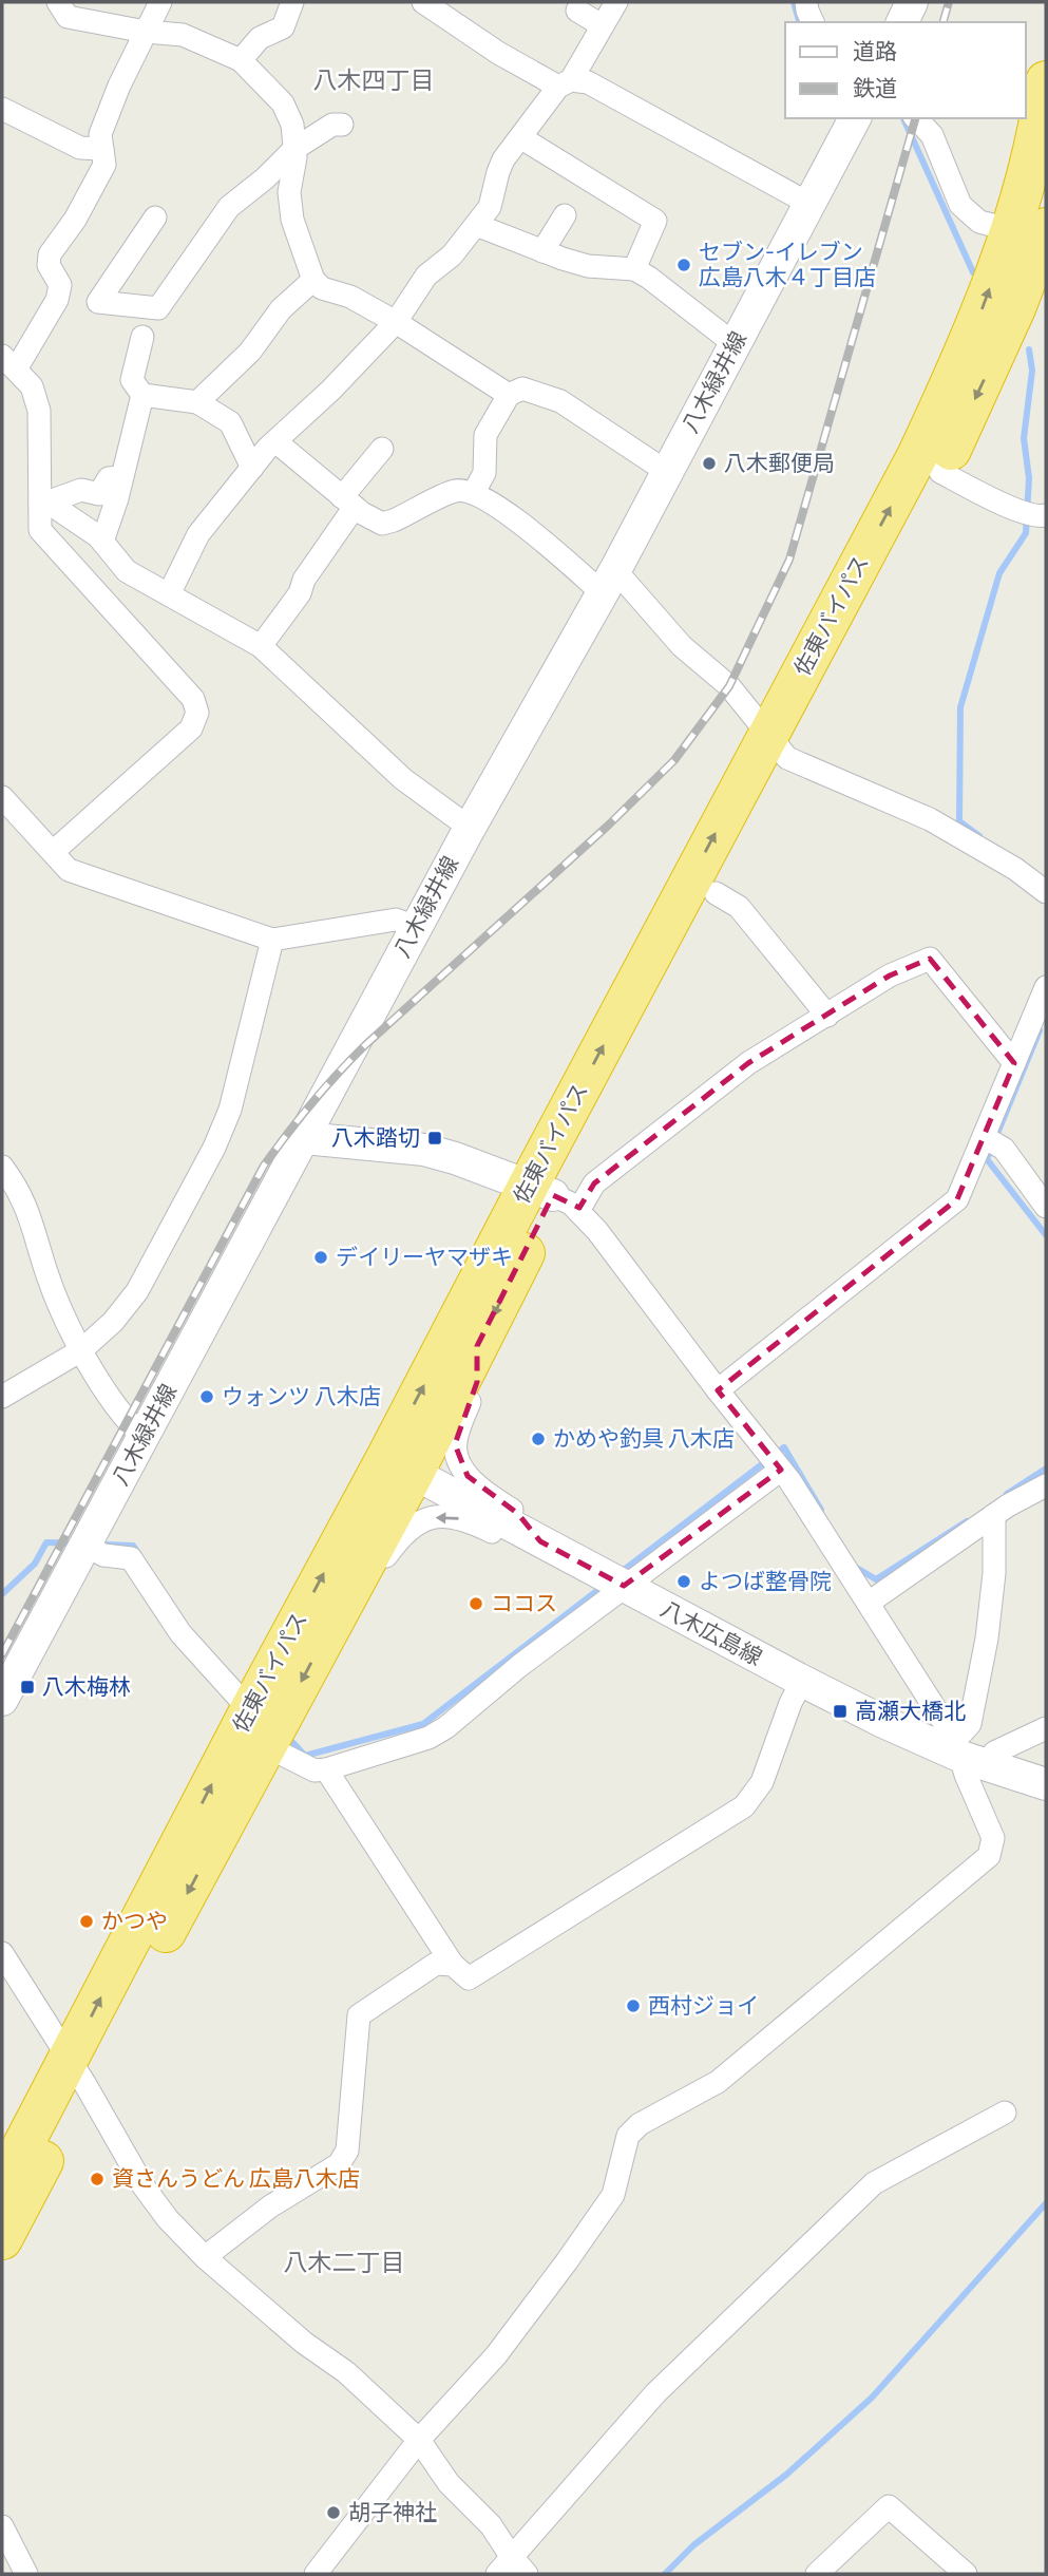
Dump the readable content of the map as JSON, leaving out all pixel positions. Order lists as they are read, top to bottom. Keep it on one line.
{"streets":{"highway":["佐東バイパス"],"main road":["八木緑井線","八木広島線"]},"crossings":[["佐東バイパス","八木広島線"]],"districts":["八木四丁目","八木二丁目"],"places":{"other":["セブン‐イレブン 広島八木４丁目店","八木郵便局","デイリーヤマザキ","ウォンツ 八木店","かめや釣具 八木店","よつば整骨院","ココス","かつや","西村ジョイ","資さんうどん 広島八木店","胡子神社"],"transit":["八木踏切","八木梅林","高瀬大橋北"]},"legend":["道路","鉄道"]}
